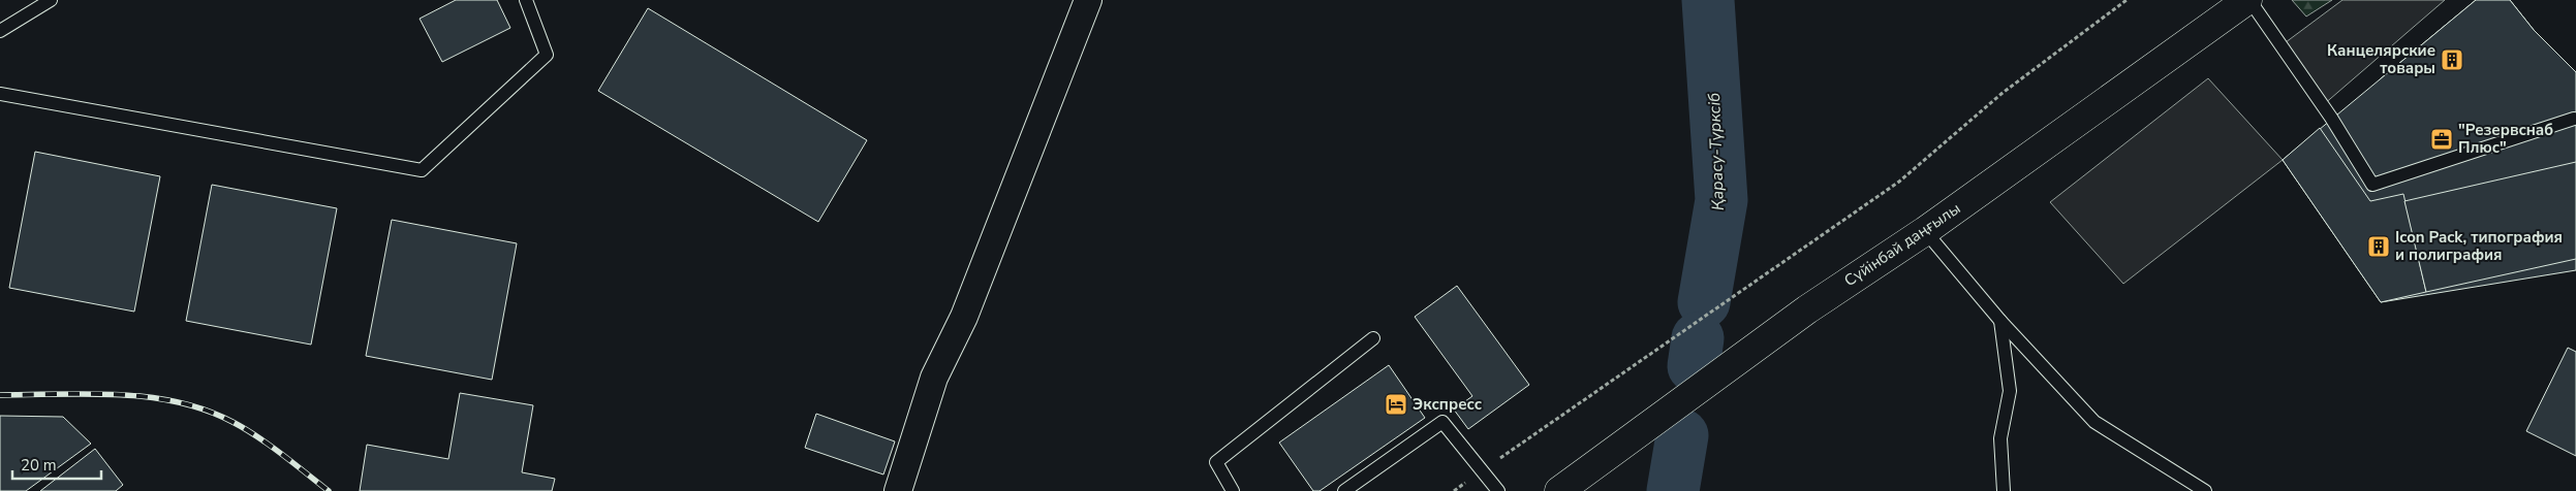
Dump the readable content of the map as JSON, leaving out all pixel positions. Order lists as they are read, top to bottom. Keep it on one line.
{"streets":{"main road":["Сүйінбай даңғылы"]},"water":["Қарасу-Түрксіб"],"places":{"building":["Канцелярские товары","Icon Pack, типография и полиграфия"],"office":["\"Резервснаб Плюс\""],"hotel":["Экспресс"]},"scale_bar":"20 m"}
